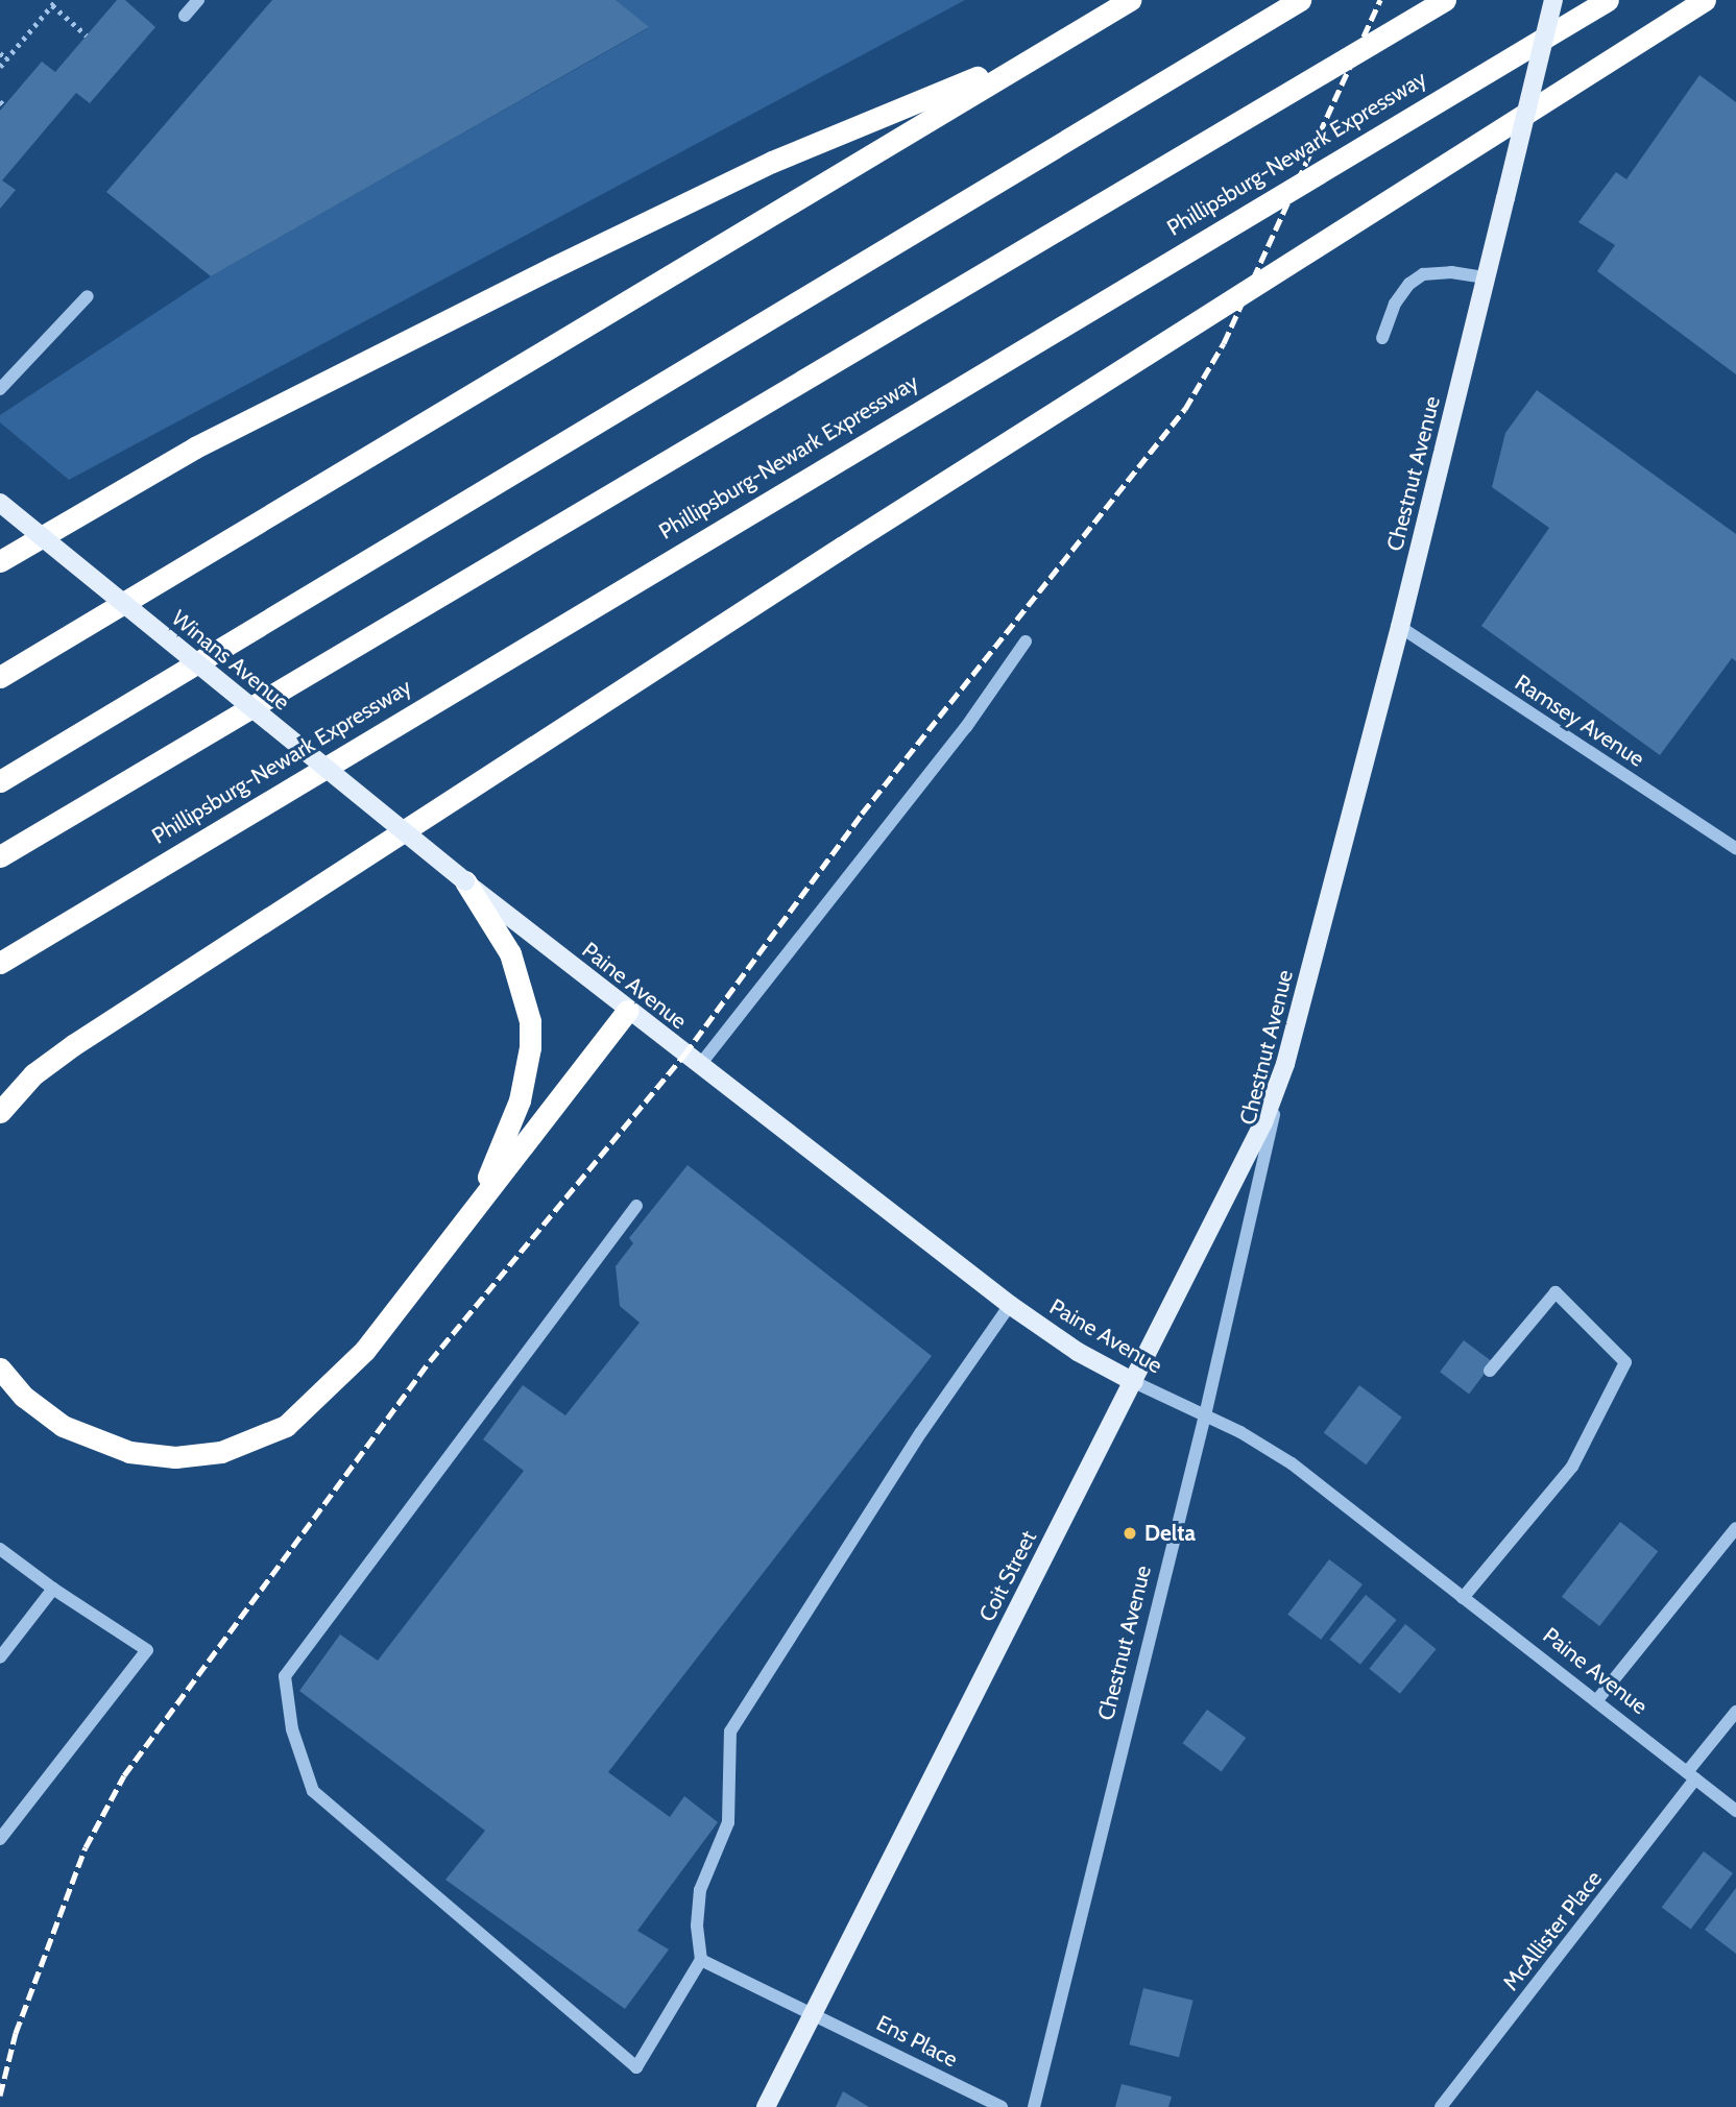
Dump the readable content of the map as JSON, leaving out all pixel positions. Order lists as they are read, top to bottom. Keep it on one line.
{"streets":{"highway":["Phillipsburg-Newark Expressway"],"main road":["Chestnut Avenue","Winans Avenue","Paine Avenue","Coit Street"],"street":["Ramsey Avenue","McAllister Place","Ens Place"]},"crossings":[["Chestnut Avenue","Ramsey Avenue"],["Chestnut Avenue","Paine Avenue"],["Chestnut Avenue","Coit Street"],["Winans Avenue","Paine Avenue"],["Paine Avenue","Coit Street"],["Paine Avenue","McAllister Place"],["Coit Street","Ens Place"]],"places":["Delta"]}
